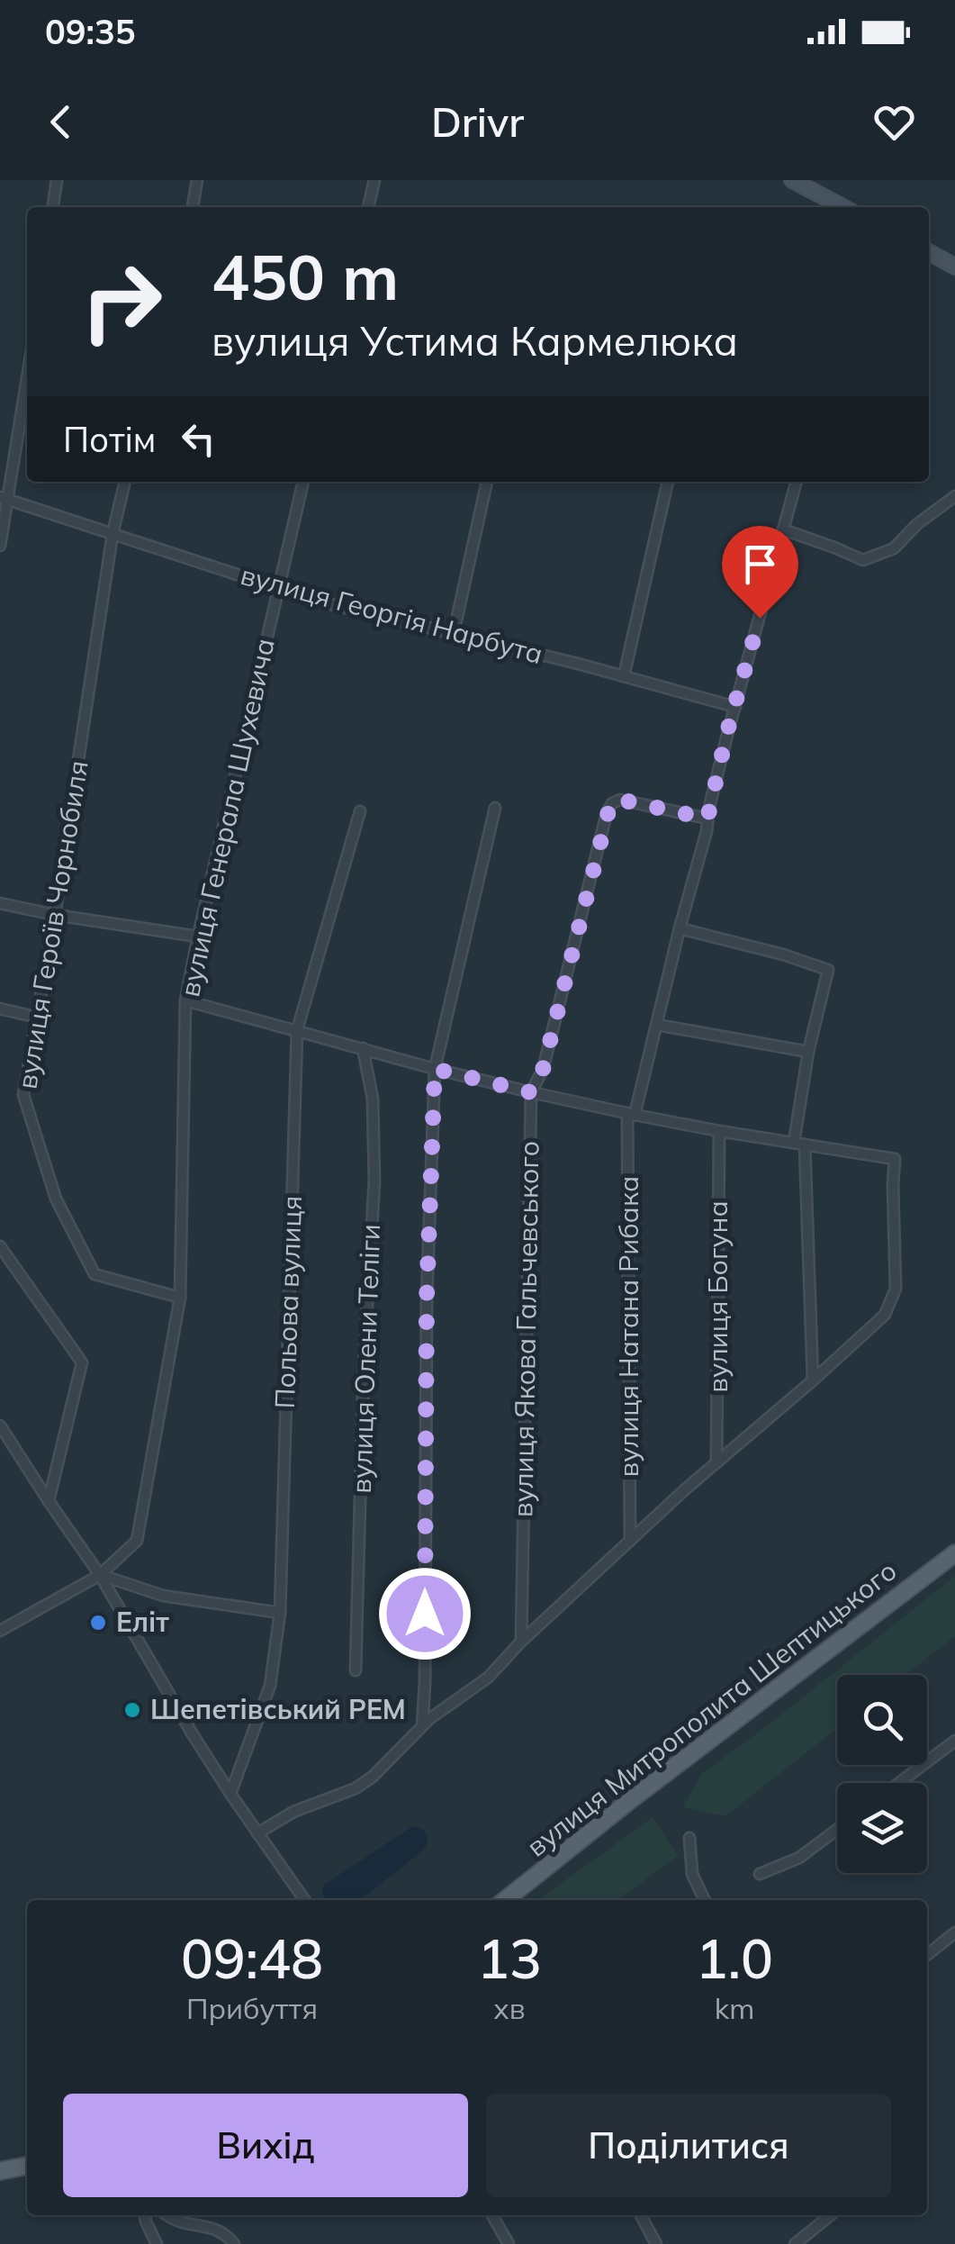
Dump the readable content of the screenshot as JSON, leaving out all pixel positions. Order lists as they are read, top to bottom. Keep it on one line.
{"streets":{"main road":["вулиця Митрополита Шептицького"],"street":["вулиця Георгія Нарбута","вулиця Генерала Шухевича","вулиця Героїв Чорнобиля","вулиця Богуна","Польова вулиця","вулиця Натана Рибака","вулиця Якова Гальчевського","вулиця Олени Теліги"]},"crossings":[["вулиця Георгія Нарбута","вулиця Генерала Шухевича"],["вулиця Георгія Нарбута","вулиця Героїв Чорнобиля"],["вулиця Георгія Нарбута","вулиця Натана Рибака"],["вулиця Генерала Шухевича","вулиця Героїв Чорнобиля"],["вулиця Натана Рибака","вулиця Якова Гальчевського"]],"places":["Еліт","Шепетівський РЕМ"],"page":{"status":"09:35","header":"Drivr","turn":["450 m","вулиця Устима Кармелюка"],"then":"Потім","eta":["09:48","Прибуття","13","хв","1.0","km"],"buttons":["Вихід","Поділитися"]}}
